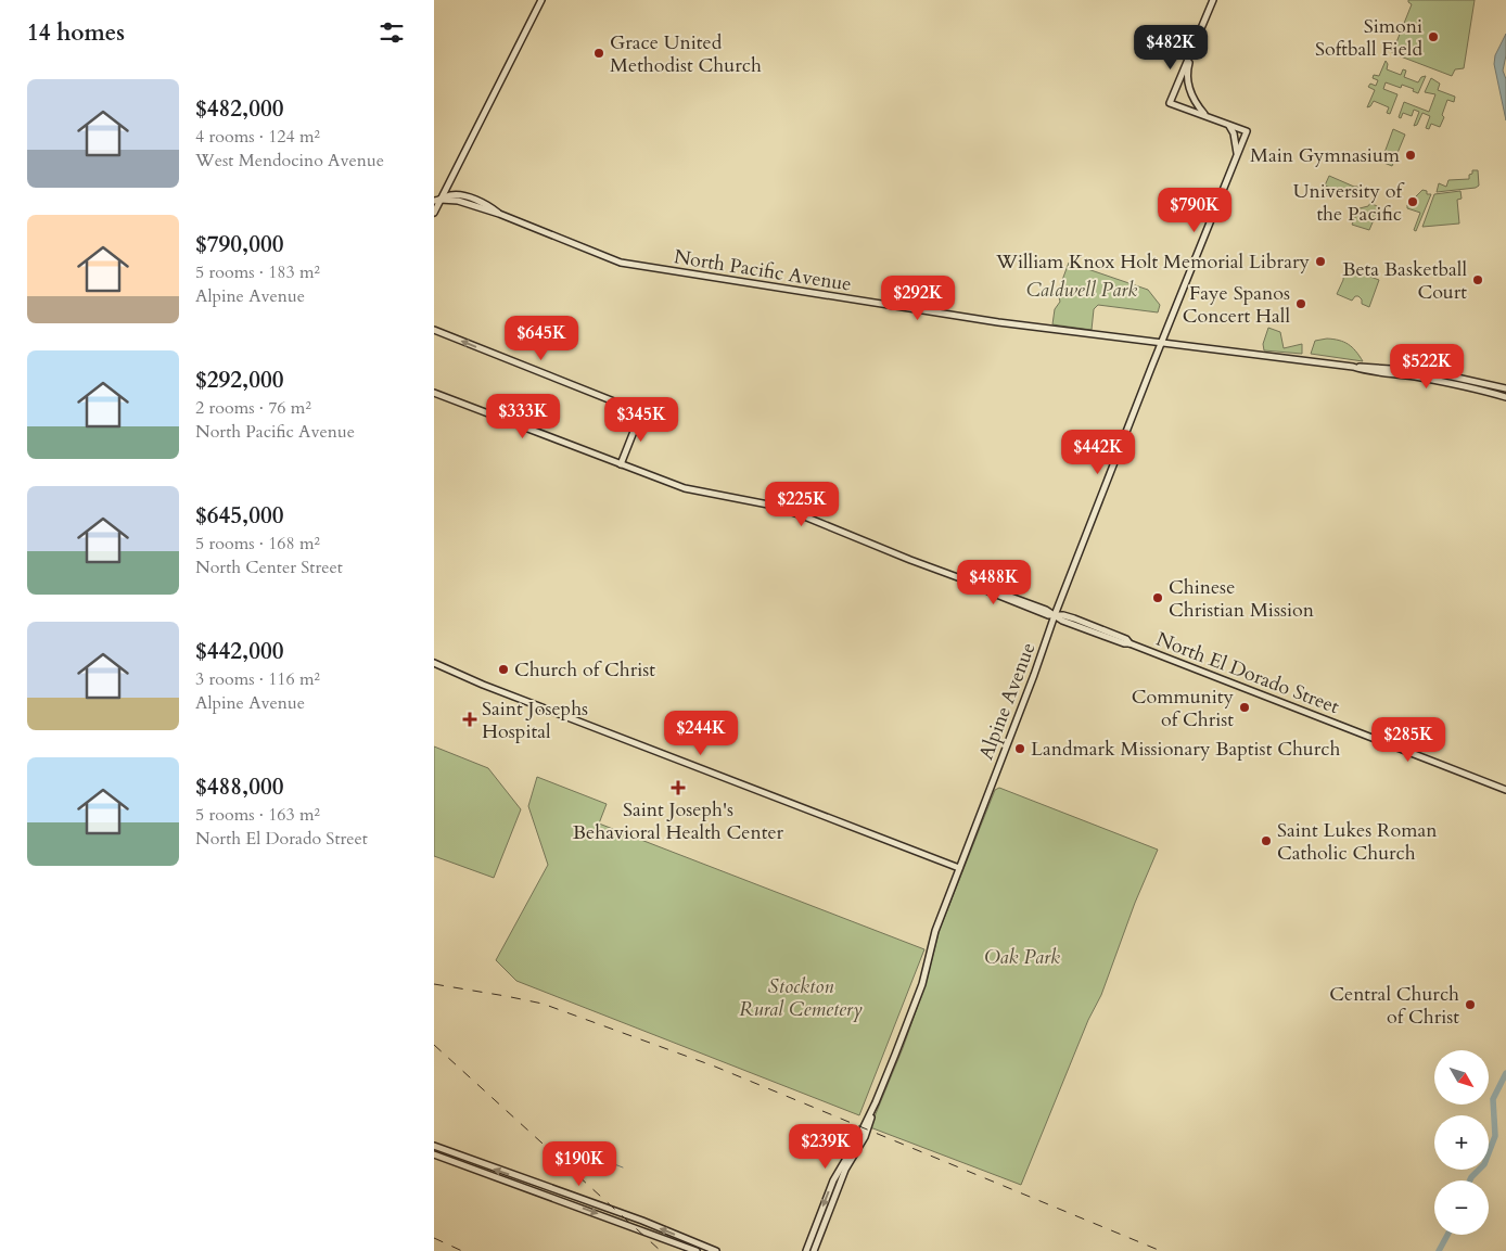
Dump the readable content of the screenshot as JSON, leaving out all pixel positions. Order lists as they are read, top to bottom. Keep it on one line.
{"streets":{"street":["North Pacific Avenue","North El Dorado Street","Alpine Avenue"]},"crossings":[["North Pacific Avenue","Alpine Avenue"],["North El Dorado Street","Alpine Avenue"]],"parks":["Caldwell Park","Oak Park","Stockton Rural Cemetery"],"places":{"other":["Simoni Softball Field","Grace United Methodist Church","Main Gymnasium","University of the Pacific","William Knox Holt Memorial Library","Beta Basketball Court","Faye Spanos Concert Hall","Chinese Christian Mission","Church of Christ","Community of Christ","Landmark Missionary Baptist Church","Saint Lukes Roman Catholic Church","Central Church of Christ"],"health":["Saint Josephs Hospital","Saint Joseph's Behavioral Health Center"]},"north":"bottom right","page":{"heading":"14 homes","price":["$482K","$790K","$292K","$645K","$522K","$333K","$345K","$442K","$225K","$488K","$244K","$285K","$239K","$190K"],"list":[{"name":"$482,000","note":"4 rooms · 124 m² · West Mendocino Avenue"},{"name":"$790,000","note":"5 rooms · 183 m² · Alpine Avenue"},{"name":"$292,000","note":"2 rooms · 76 m² · North Pacific Avenue"},{"name":"$645,000","note":"5 rooms · 168 m² · North Center Street"},{"name":"$442,000","note":"3 rooms · 116 m² · Alpine Avenue"},{"name":"$488,000","note":"5 rooms · 163 m² · North El Dorado Street"}],"map_buttons":["+","−"]}}
